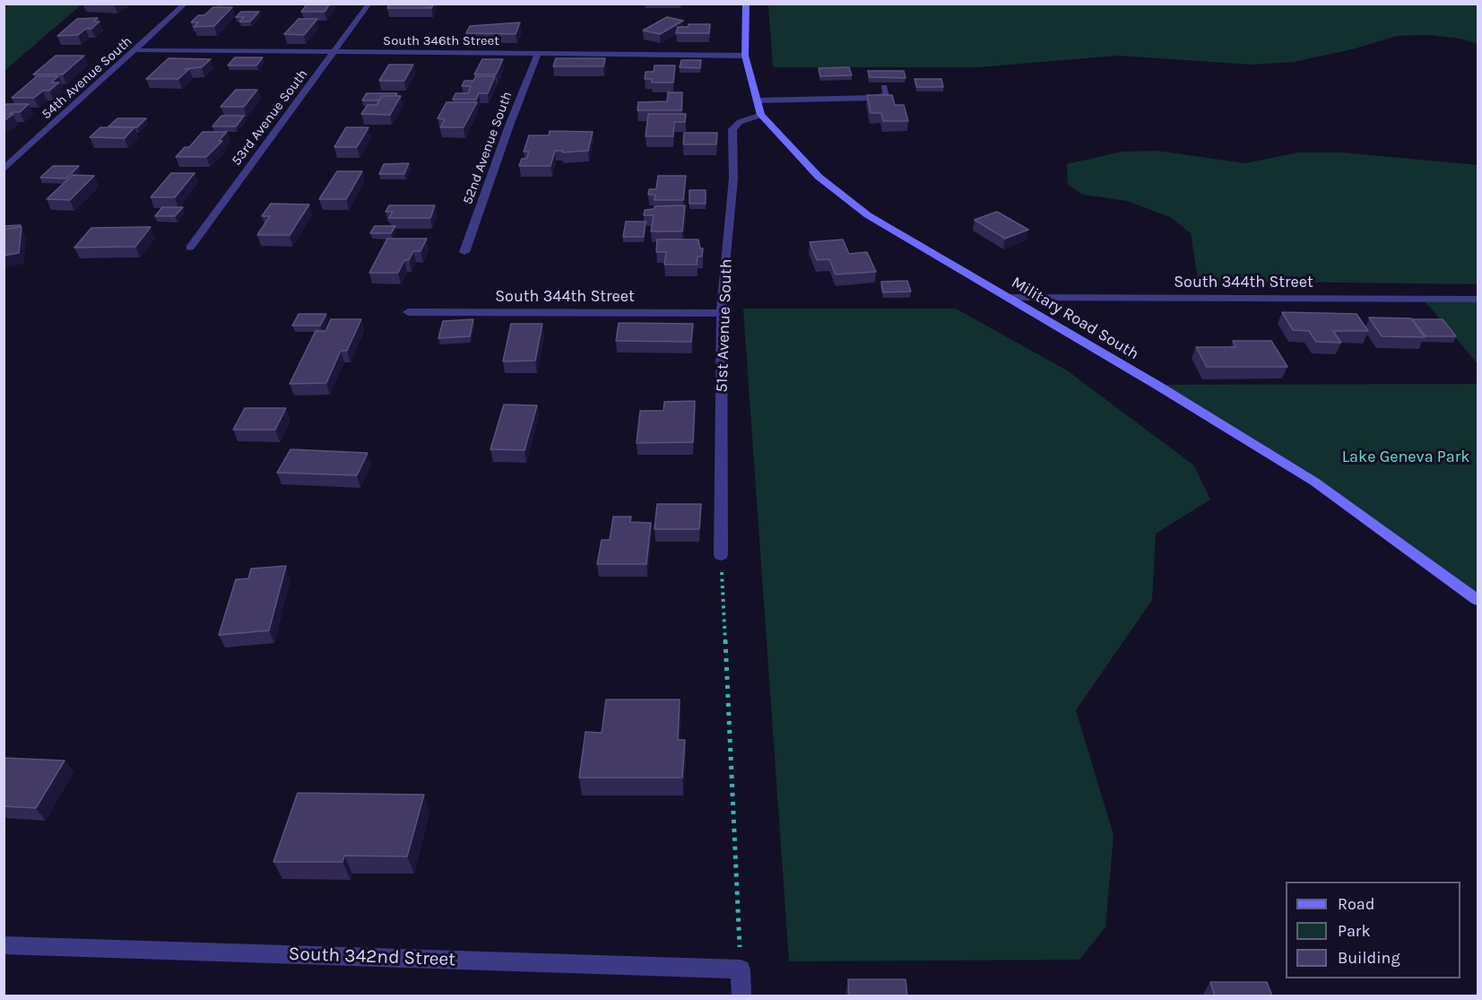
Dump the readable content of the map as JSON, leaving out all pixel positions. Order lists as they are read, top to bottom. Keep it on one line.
{"streets":{"main road":["Military Road South"],"street":["South 346th Street","54th Avenue South","53rd Avenue South","52nd Avenue South","South 344th Street","51st Avenue South","South 342nd Street"]},"crossings":[["South 346th Street","54th Avenue South"],["South 346th Street","53rd Avenue South"],["South 346th Street","52nd Avenue South"],["South 346th Street","Military Road South"],["South 344th Street","Military Road South"],["South 344th Street","51st Avenue South"],["Military Road South","51st Avenue South"]],"parks":["Lake Geneva Park"],"legend":["Road","Park","Building"]}
